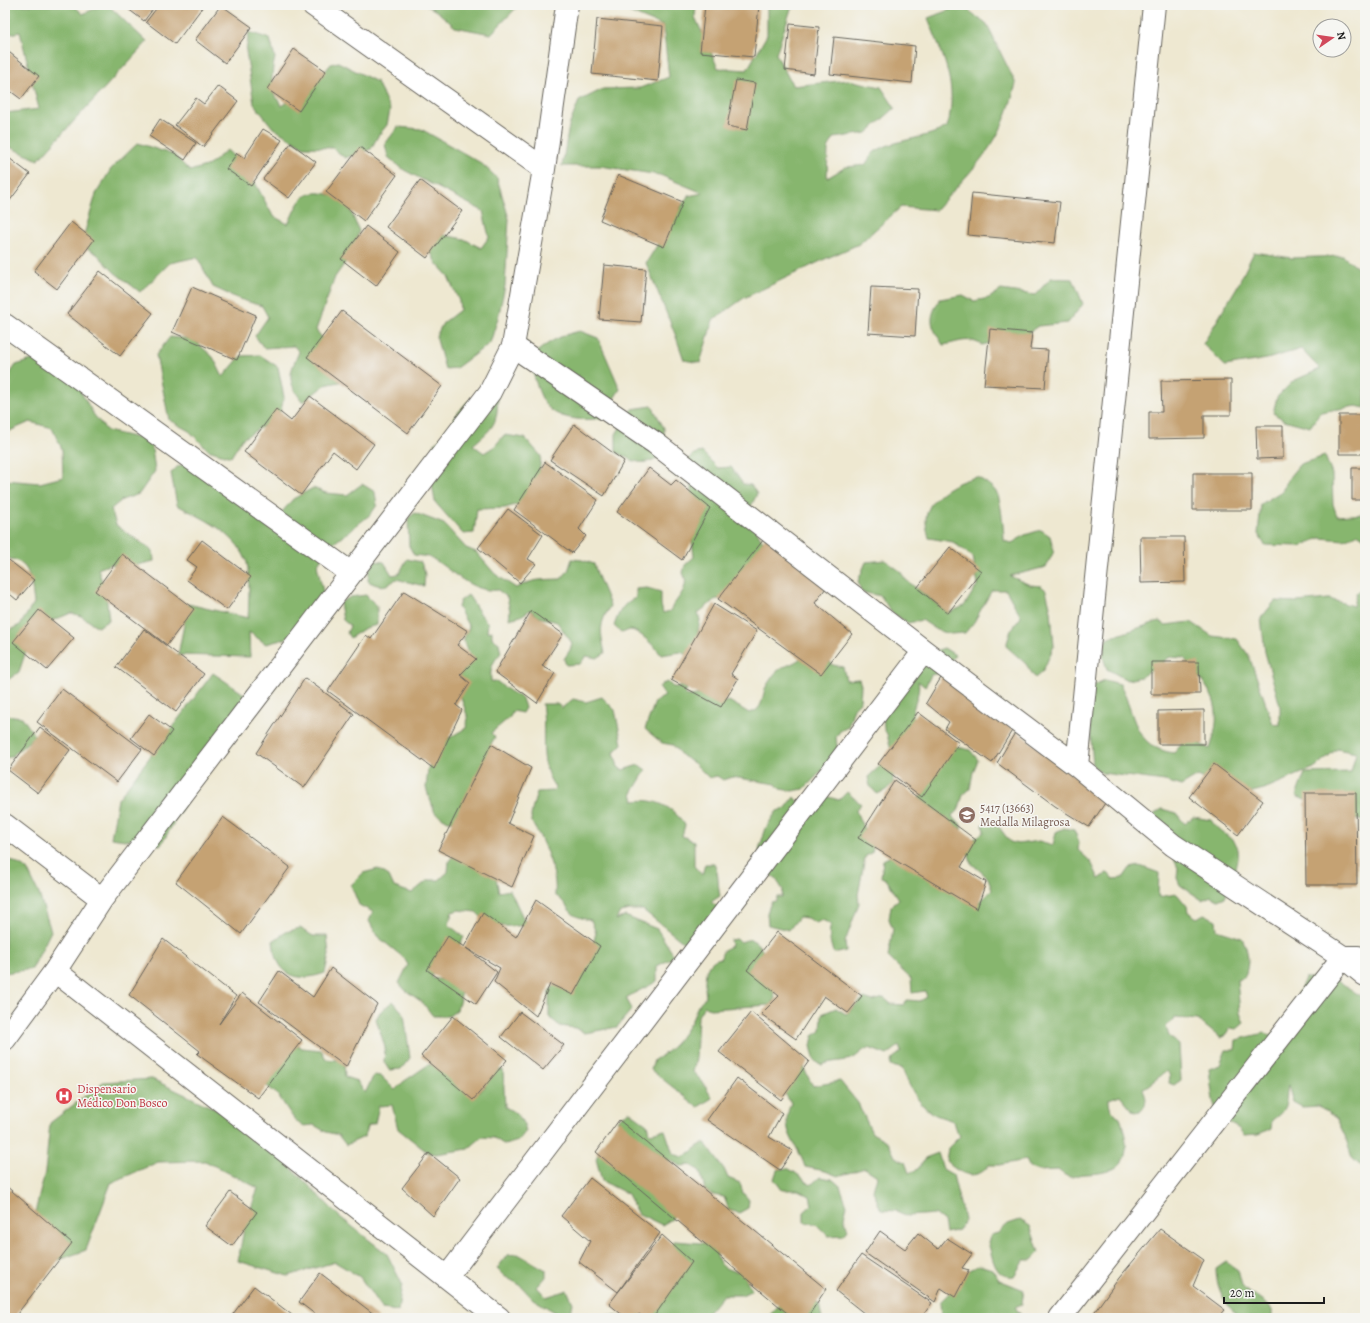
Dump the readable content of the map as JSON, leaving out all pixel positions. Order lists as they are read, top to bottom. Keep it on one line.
{"places":{"school or university":["5417 (13663) Medalla Milagrosa"],"hospital":["Dispensario Médico Don Bosco"]},"scale_bar":"20 m","north":"right"}
